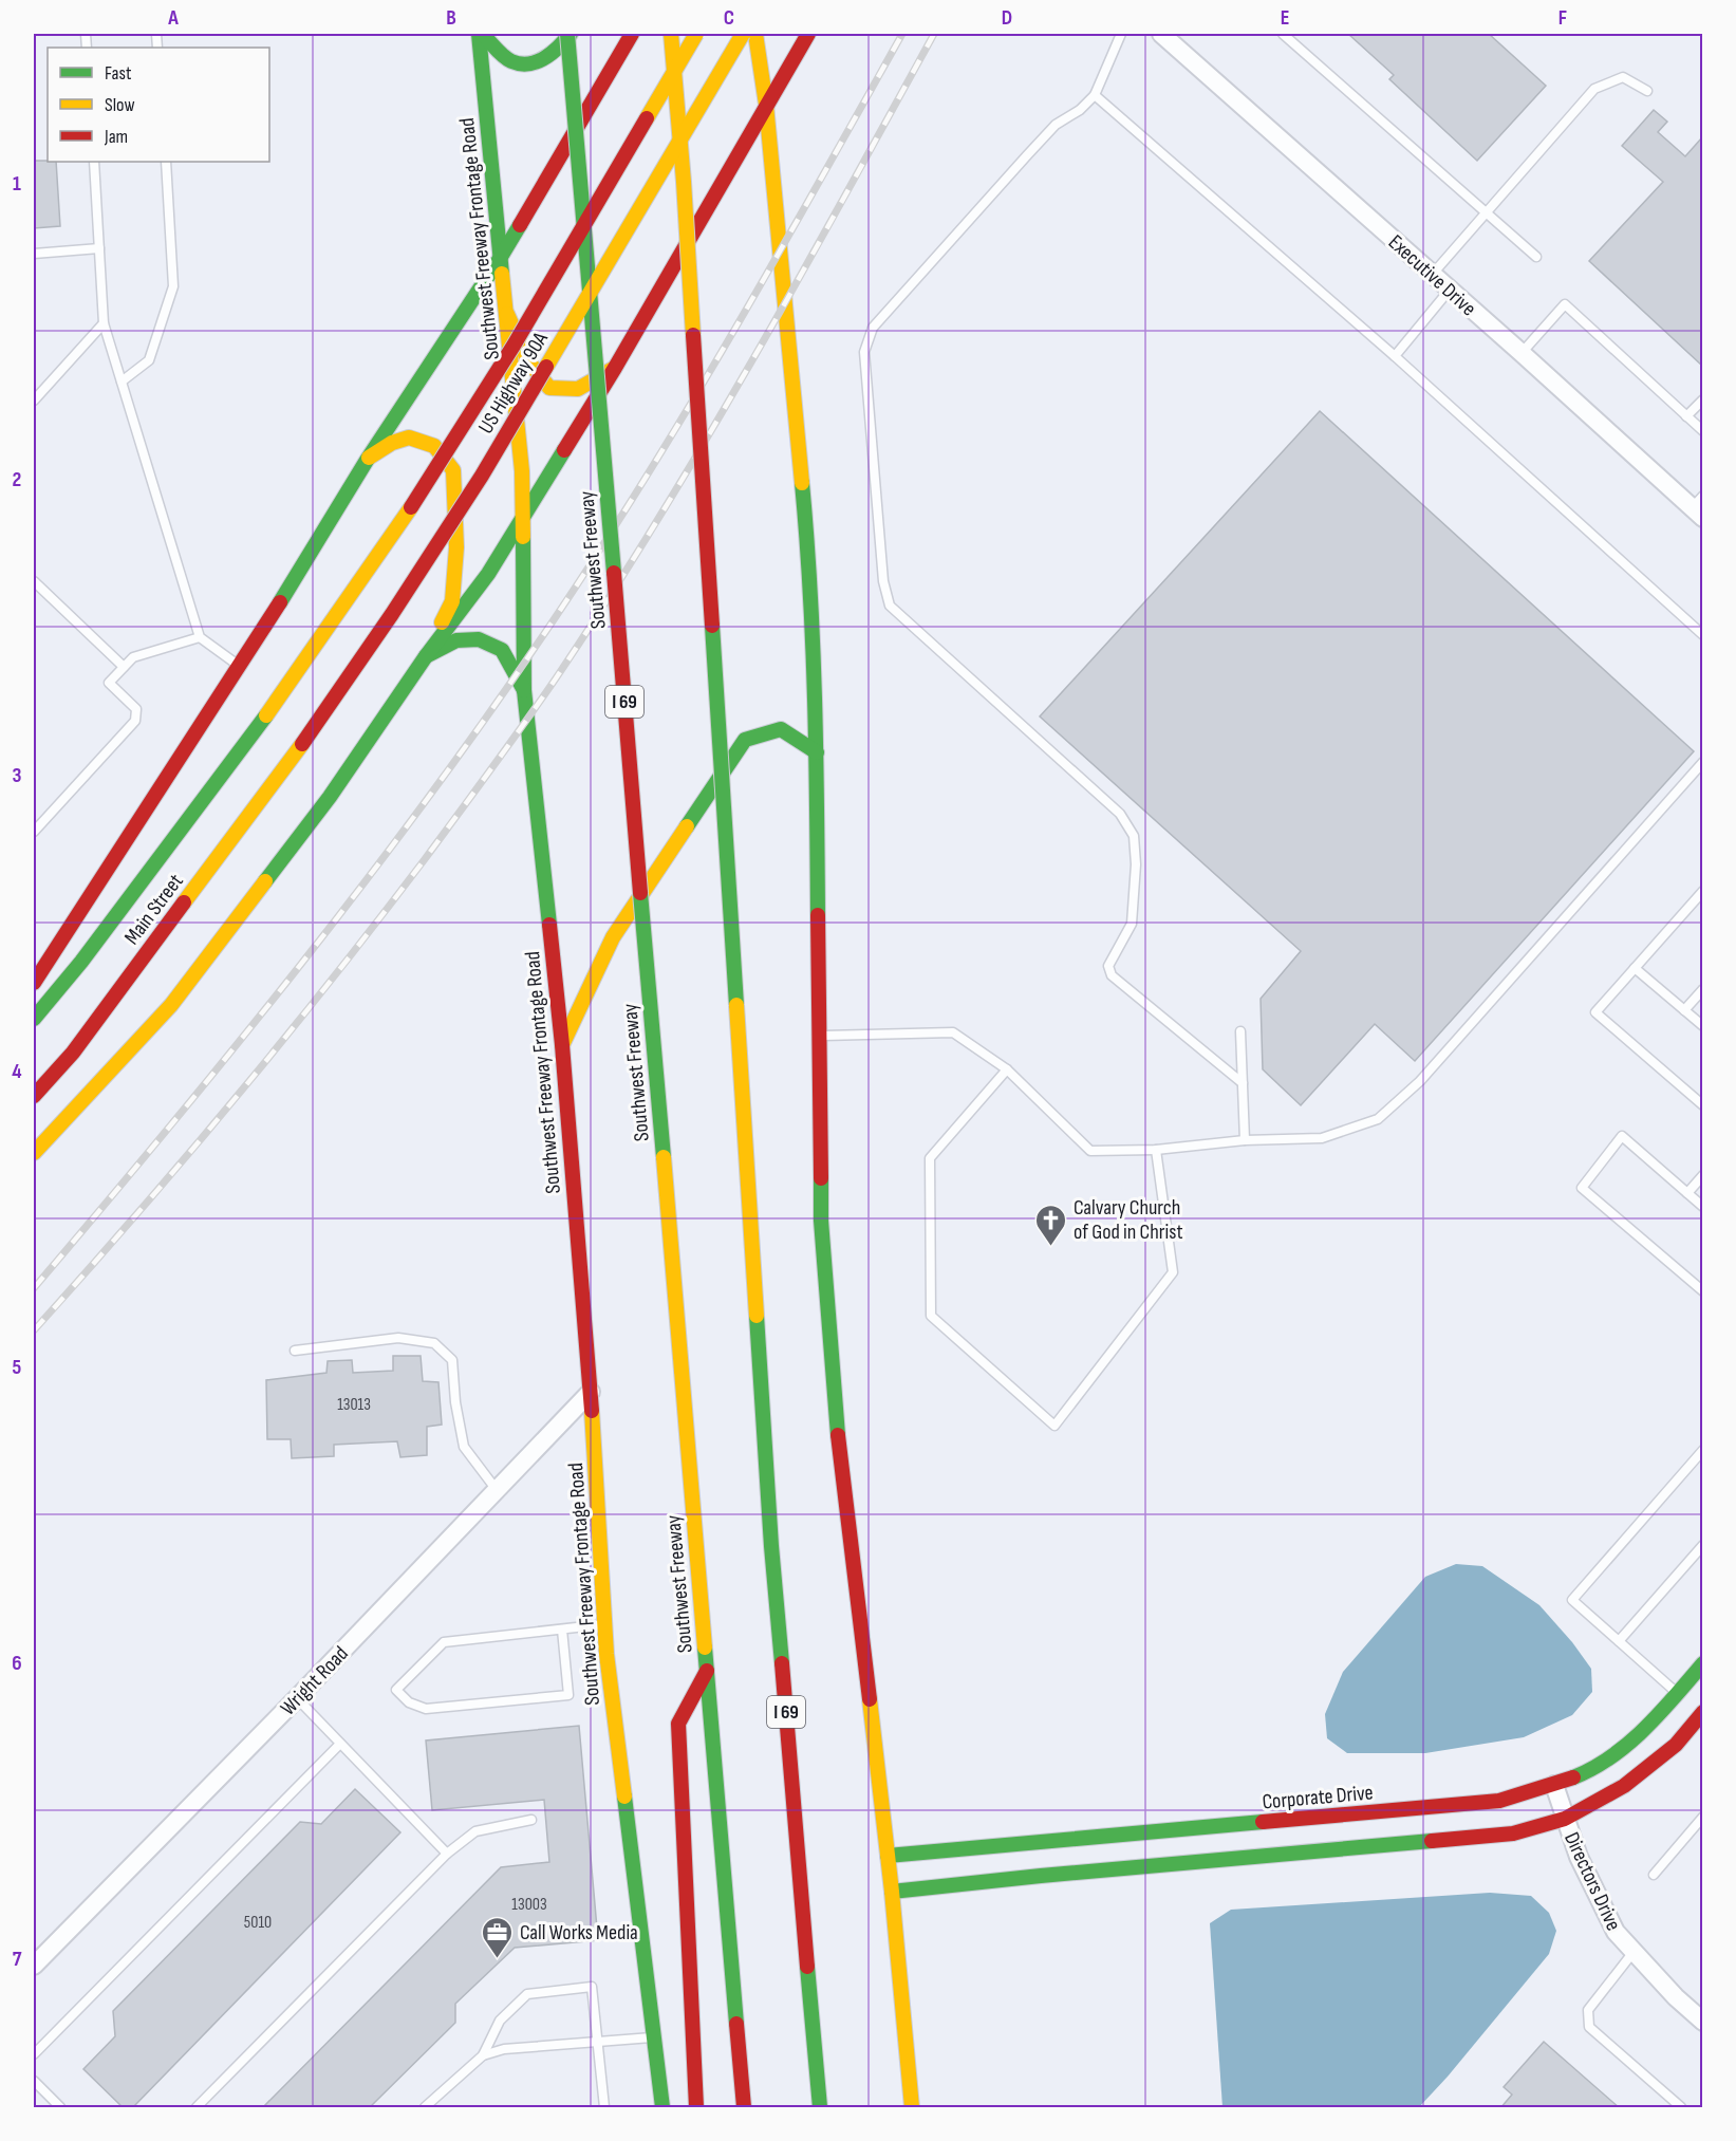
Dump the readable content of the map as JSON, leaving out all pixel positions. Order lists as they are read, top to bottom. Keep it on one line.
{"streets":{"main road":["Southwest Freeway Frontage Road","US Highway 90A","Southwest Freeway","I 69","Main Street","Corporate Drive"],"street":["Executive Drive","Wright Road","Directors Drive"]},"crossings":[["Southwest Freeway Frontage Road","Wright Road"],["US Highway 90A","Main Street"],["Corporate Drive","Directors Drive"]],"places":{"church":["Calvary Church of God in Christ"],"office":["Call Works Media"]},"house_numbers":["13013","13003","5010"],"legend":["Fast","Slow","Jam"],"grid":{"columns":["A","B","C","D","E","F"],"rows":["1","2","3","4","5","6","7"]}}
